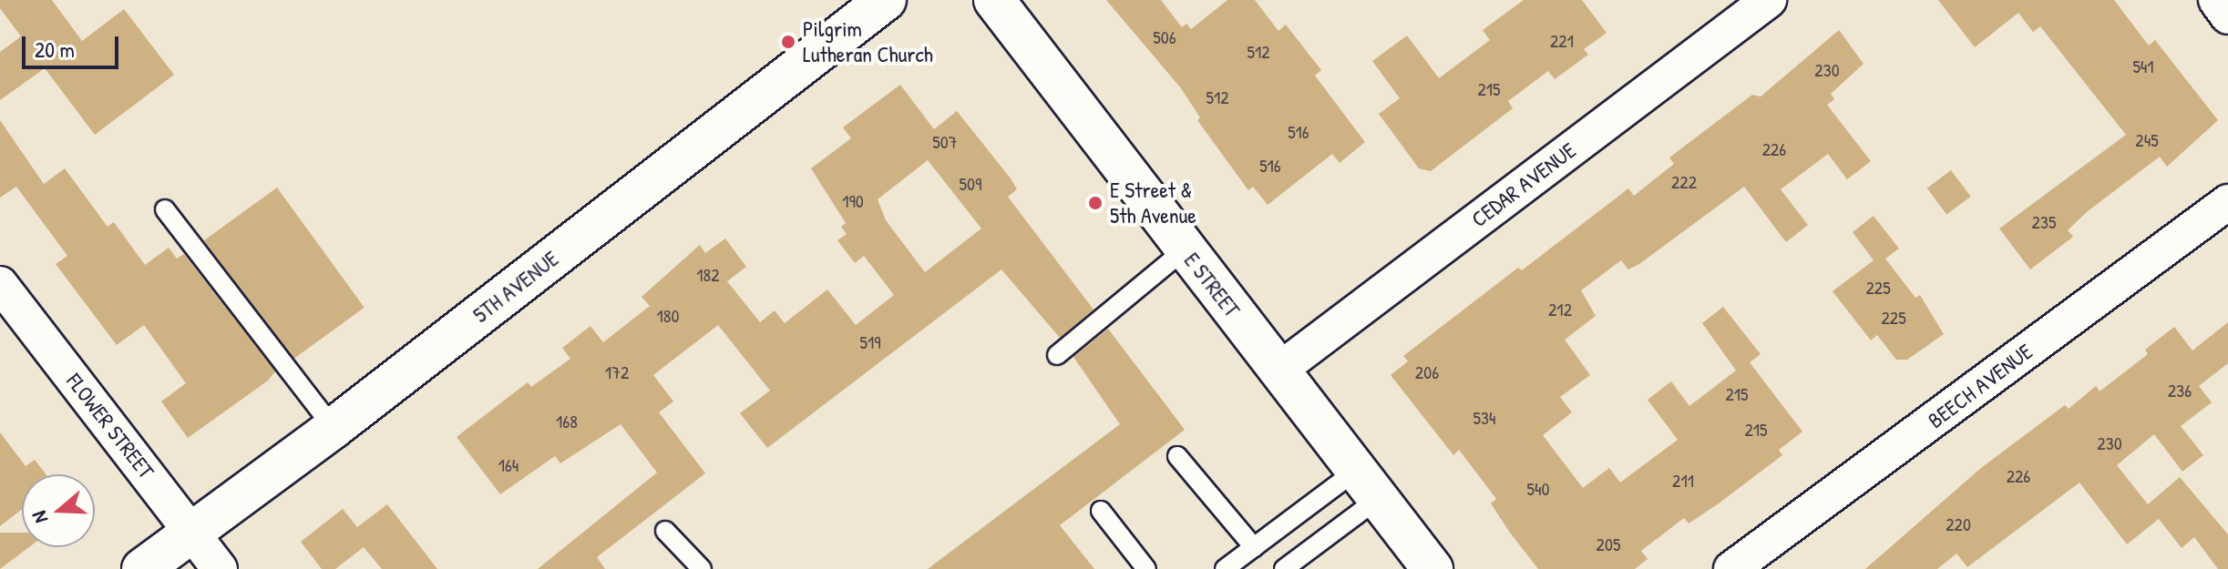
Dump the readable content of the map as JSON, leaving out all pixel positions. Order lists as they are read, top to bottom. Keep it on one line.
{"streets":{"street":["CEDAR AVENUE","E STREET","5TH AVENUE","BEECH AVENUE","FLOWER STREET"]},"crossings":[["CEDAR AVENUE","E STREET"],["5TH AVENUE","FLOWER STREET"]],"places":["Pilgrim Lutheran Church","E Street & 5th Avenue"],"house_numbers":["506","221","512","541","230","215","512","516","245","507","226","516","222","509","190","235","182","225","212","180","225","519","172","206","236","215","534","168","215","230","164","226","211","540","220","205"],"scale_bar":"20 m","north":"left"}
